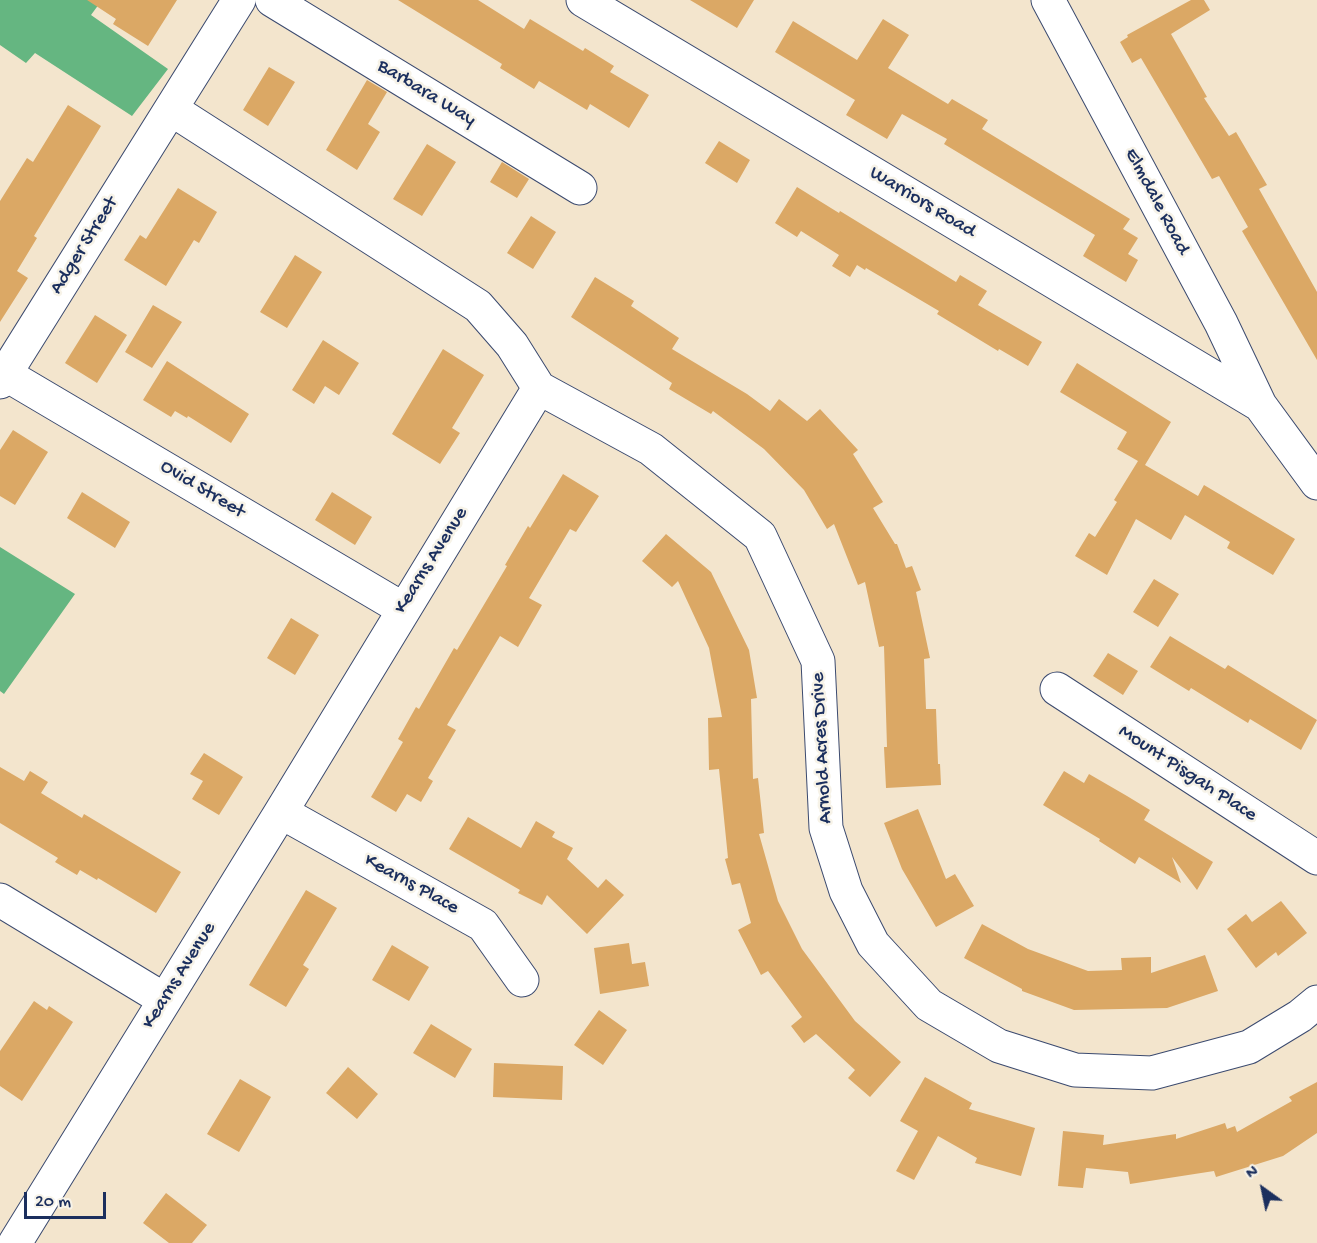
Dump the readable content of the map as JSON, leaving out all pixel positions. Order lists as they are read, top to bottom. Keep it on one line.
{"streets":{"street":["Barbara Way","Elmdale Road","Warriors Road","Adger Street","Ovid Street","Kearns Avenue","Arnold Acres Drive","Mount Pisgah Place","Kearns Place"]},"crossings":[["Elmdale Road","Warriors Road"],["Adger Street","Ovid Street"],["Ovid Street","Kearns Avenue"],["Kearns Avenue","Arnold Acres Drive"],["Kearns Avenue","Kearns Place"]],"scale_bar":"20 m","north":"top left"}
